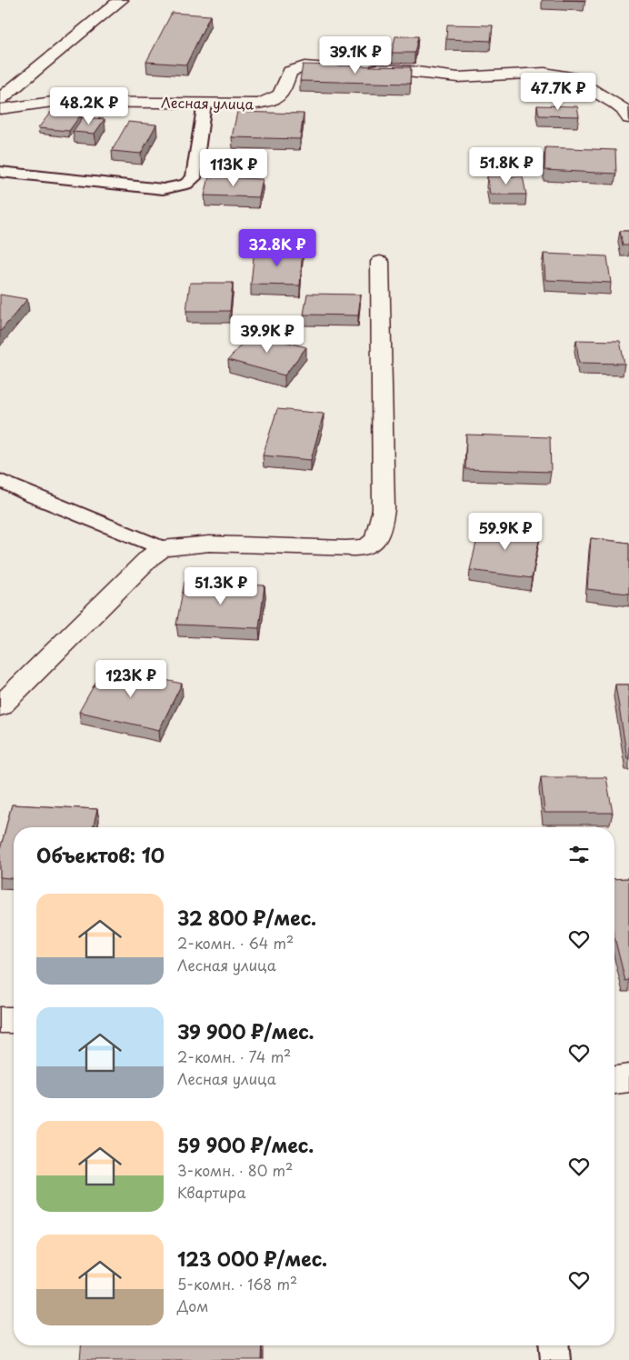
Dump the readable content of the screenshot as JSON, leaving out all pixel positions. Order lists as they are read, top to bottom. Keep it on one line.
{"streets":{"street":["Лесная улица"]},"page":{"price":["39.1K ₽","47.7K ₽","48.2K ₽","51.8K ₽","113K ₽","32.8K ₽","39.9K ₽","59.9K ₽","51.3K ₽","123K ₽"],"heading":"Объектов: 10","list":[{"name":"32 800 ₽/мес.","note":"2-комн. · 64 m² · Лесная улица"},{"name":"39 900 ₽/мес.","note":"2-комн. · 74 m² · Лесная улица"},{"name":"59 900 ₽/мес.","note":"3-комн. · 80 m² · Квартира"},{"name":"123 000 ₽/мес.","note":"5-комн. · 168 m² · Дом"}]}}
